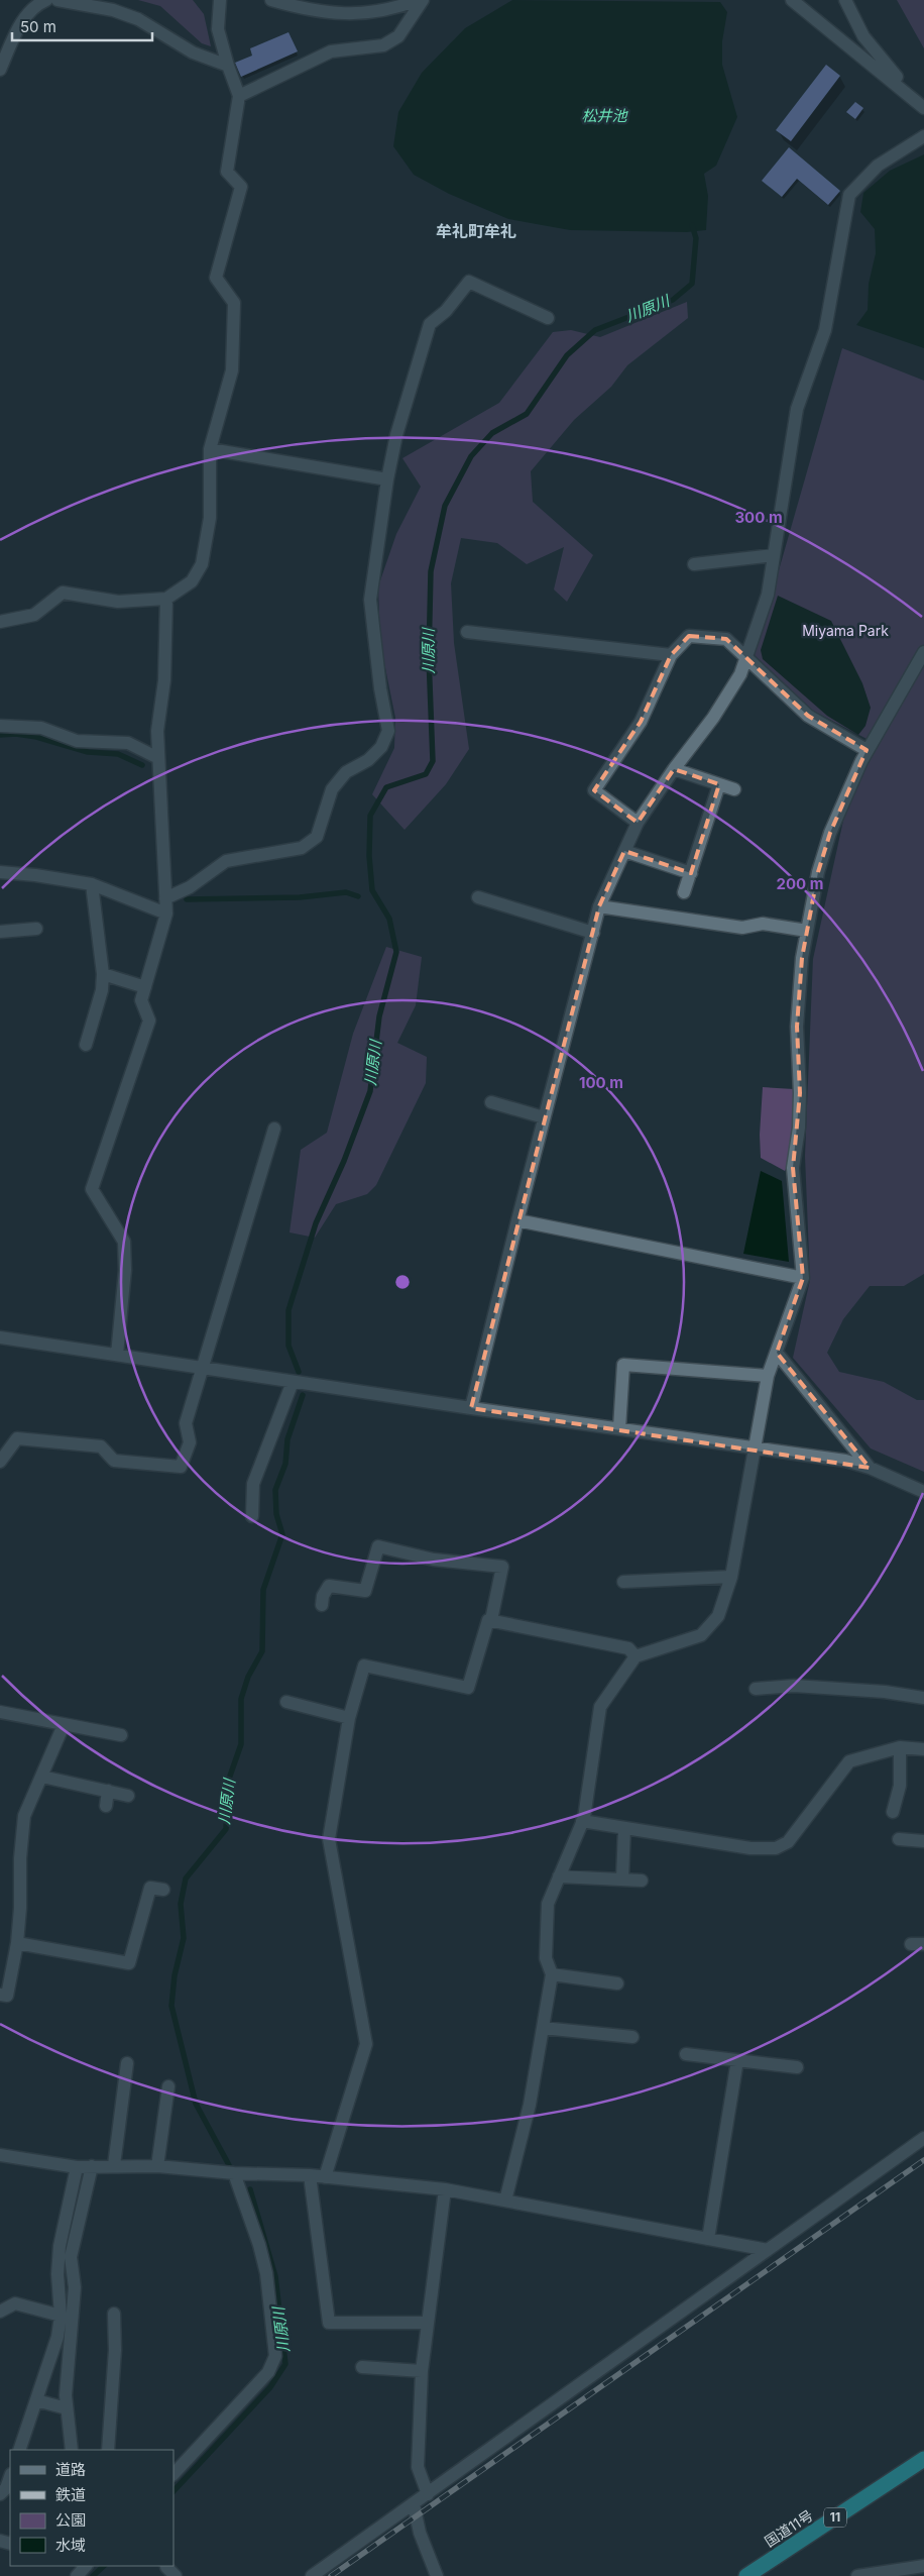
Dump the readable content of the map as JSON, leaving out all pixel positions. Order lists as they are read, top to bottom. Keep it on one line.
{"streets":{"highway":["11","国道11号"]},"districts":["牟礼町牟礼"],"water":["松井池","川原川"],"parks":["Miyama Park"],"legend":["道路","鉄道","公園","水域"],"scale_bar":"50 m","rings":["300 m","200 m","100 m"]}
